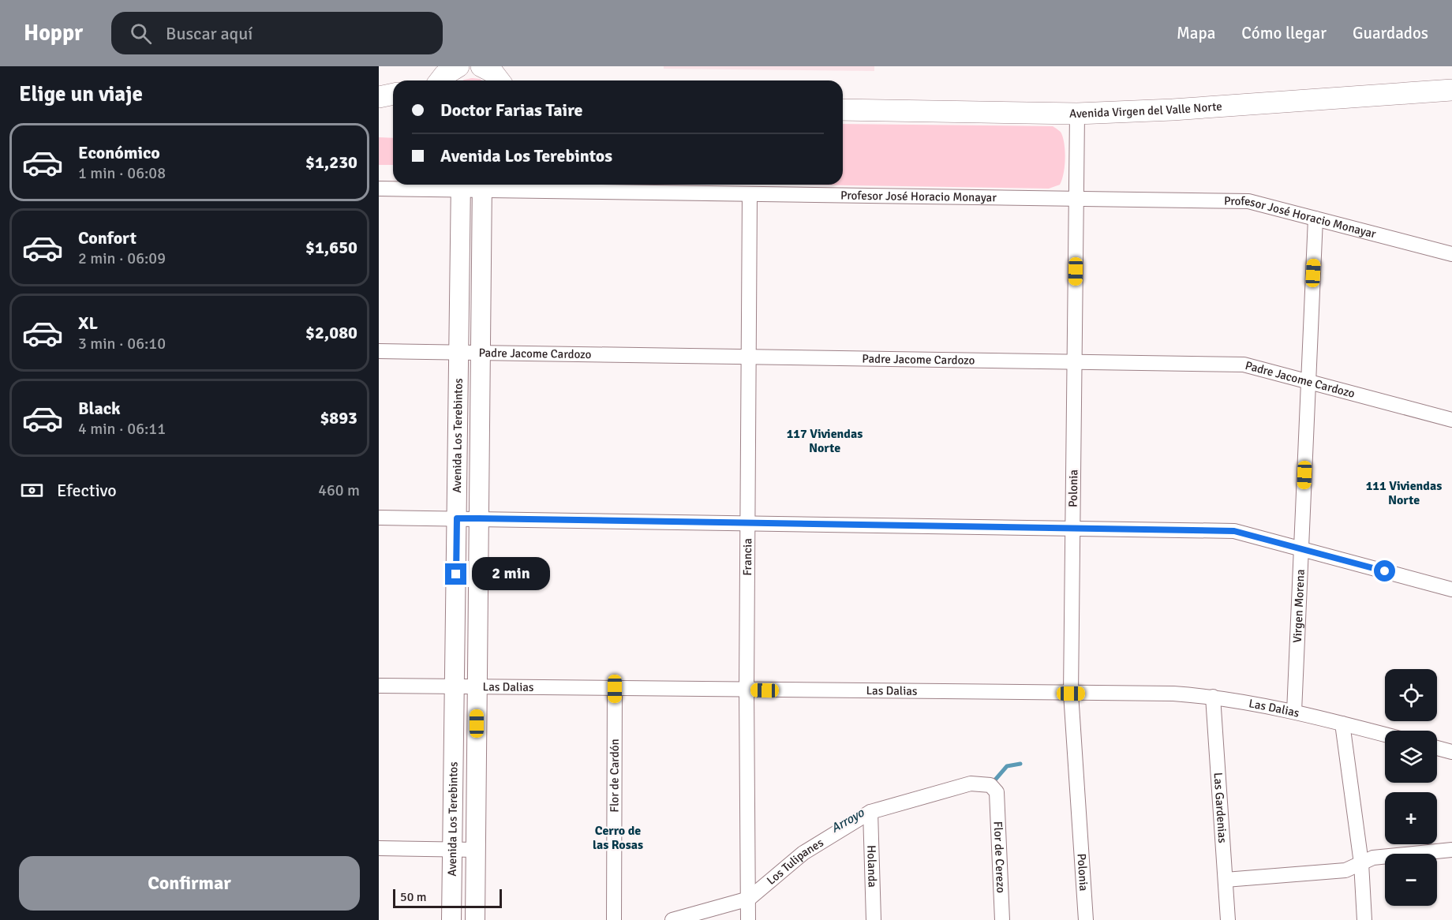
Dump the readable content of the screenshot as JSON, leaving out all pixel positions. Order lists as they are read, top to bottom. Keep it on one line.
{"streets":{"main road":["Avenida Virgen del Valle Norte","Avenida Los Terebintos"],"street":["Profesor José Horacio Monayar","Padre Jacome Cardozo","Polonia","Francia","Virgen Morena","Las Dalias","Flor de Cardón","Las Gardenias","Flor de Cerezo","Los Tulipanes","Holanda"]},"crossings":[["Avenida Virgen del Valle Norte","Polonia"],["Profesor José Horacio Monayar","Avenida Los Terebintos"],["Profesor José Horacio Monayar","Polonia"],["Profesor José Horacio Monayar","Francia"],["Profesor José Horacio Monayar","Virgen Morena"],["Padre Jacome Cardozo","Avenida Los Terebintos"],["Padre Jacome Cardozo","Polonia"],["Padre Jacome Cardozo","Francia"],["Padre Jacome Cardozo","Virgen Morena"],["Avenida Los Terebintos","Las Dalias"],["Polonia","Las Dalias"],["Francia","Las Dalias"],["Francia","Los Tulipanes"],["Virgen Morena","Las Dalias"],["Las Dalias","Flor de Cardón"],["Las Dalias","Las Gardenias"],["Flor de Cerezo","Los Tulipanes"],["Los Tulipanes","Holanda"]],"districts":["117 Viviendas Norte","111 Viviendas Norte","Cerro de las Rosas"],"water":["Arroyo"],"scale_bar":"50 m","page":{"header":"Hoppr","search":"Buscar aquí","nav":["Mapa","Cómo llegar","Guardados"],"heading":"Elige un viaje","banner":["Doctor Farias Taire","Avenida Los Terebintos"],"list":[{"name":"Económico","note":"1 min · 06:08","value":"$1,230"},{"name":"Confort","note":"2 min · 06:09","value":"$1,650"},{"name":"XL","note":"3 min · 06:10","value":"$2,080"},{"name":"Black","note":"4 min · 06:11","value":"$893"}],"pay":["Efectivo","460 m"],"bubble":"2 min","map_buttons":["+","−"],"buttons":"Confirmar","scale":"50 m"}}
